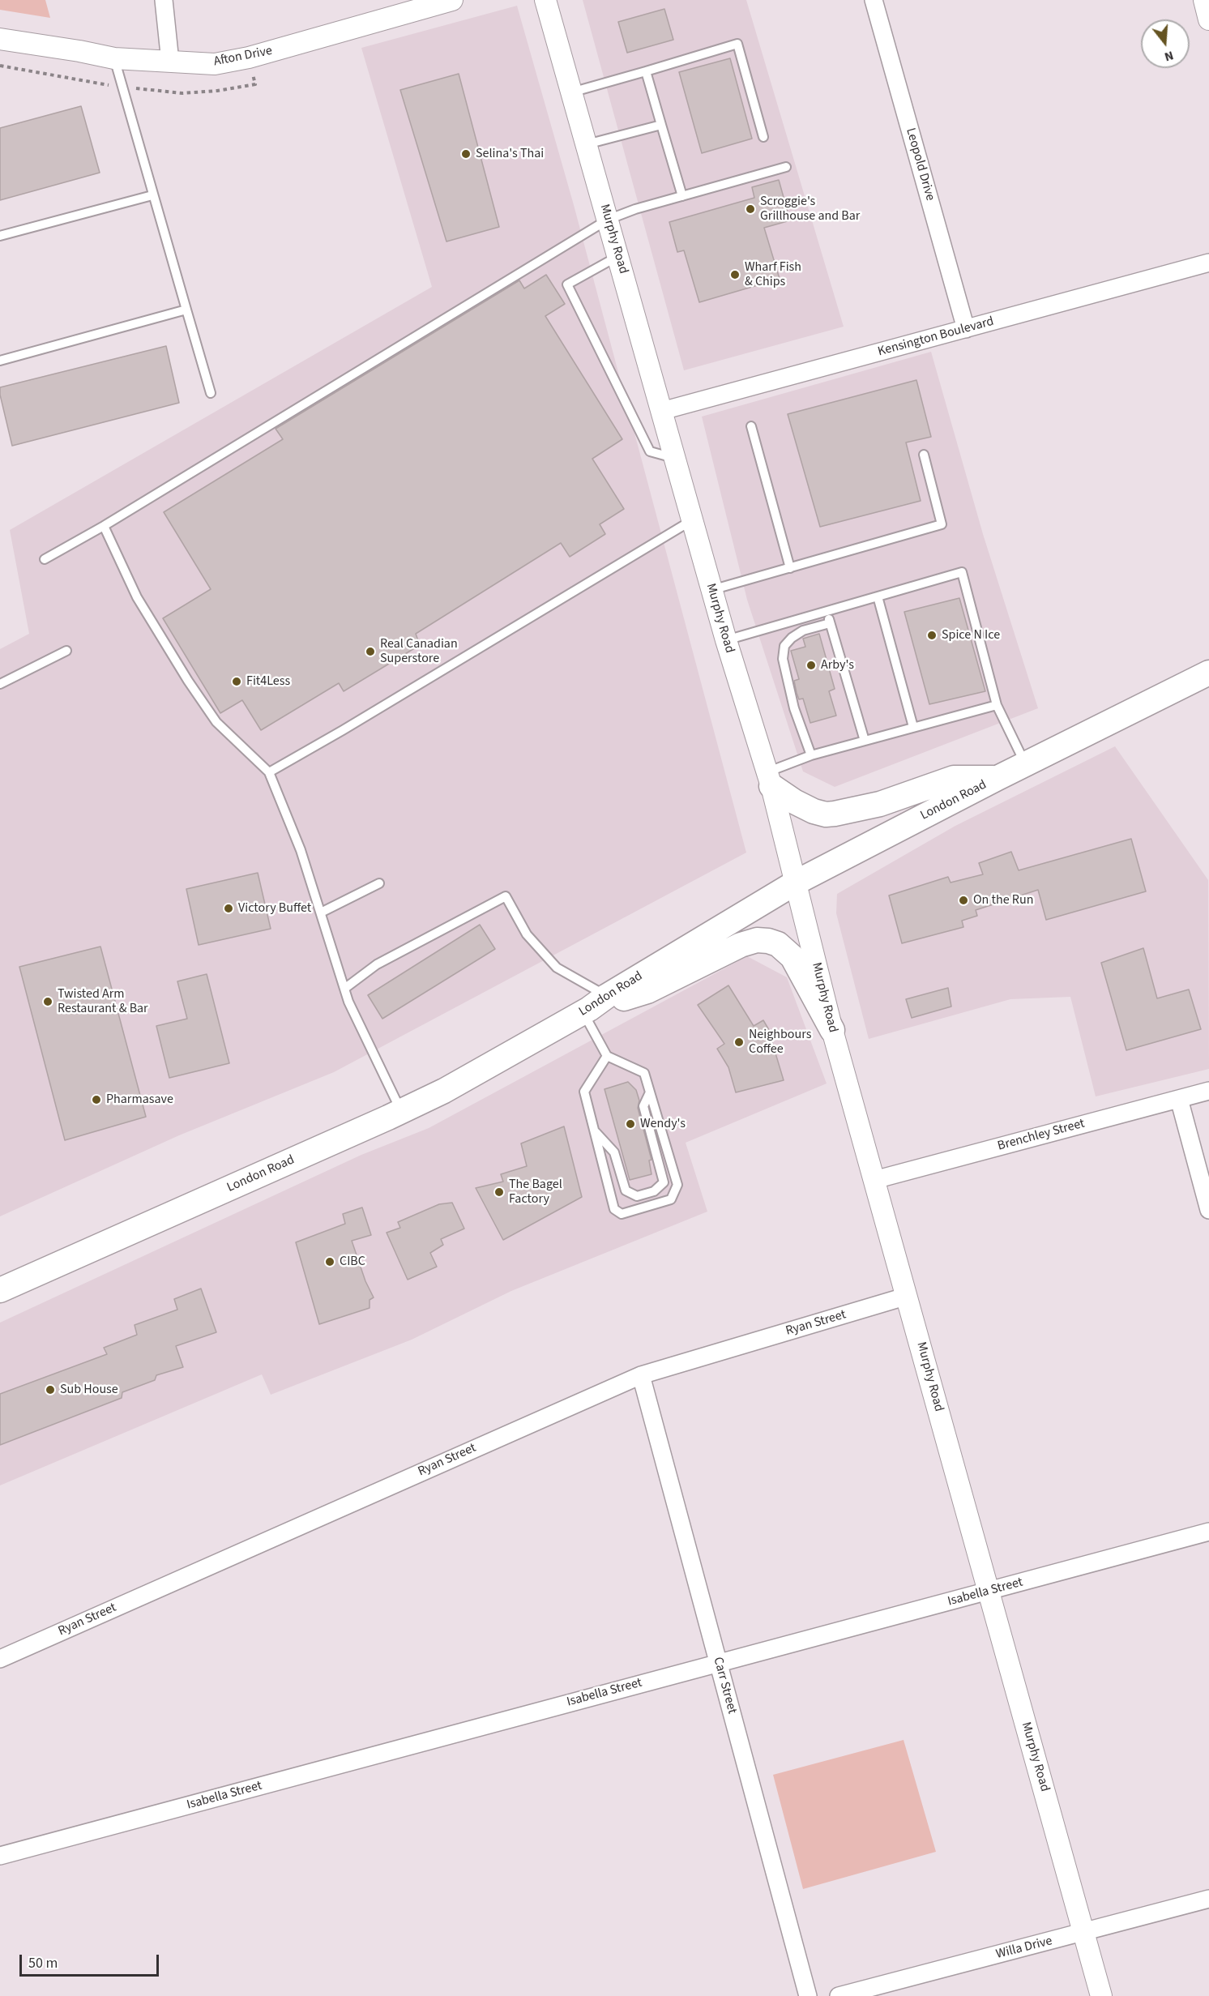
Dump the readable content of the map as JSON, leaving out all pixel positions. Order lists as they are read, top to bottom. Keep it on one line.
{"streets":{"main road":["London Road"],"street":["Afton Drive","Leopold Drive","Murphy Road","Kensington Boulevard","Brenchley Street","Ryan Street","Isabella Street","Carr Street","Willa Drive"]},"crossings":[["Leopold Drive","Kensington Boulevard"],["Murphy Road","Kensington Boulevard"],["Murphy Road","London Road"],["Murphy Road","Brenchley Street"],["Murphy Road","Ryan Street"],["Murphy Road","Isabella Street"],["Murphy Road","Willa Drive"],["Ryan Street","Carr Street"],["Isabella Street","Carr Street"]],"places":["Selina's Thai","Scroggie's Grillhouse and Bar","Wharf Fish & Chips","Spice N Ice","Real Canadian Superstore","Arby's","Fit4Less","On the Run","Victory Buffet","Twisted Arm Restaurant & Bar","Neighbours Coffee","Pharmasave","Wendy's","The Bagel Factory","CIBC","Sub House"],"scale_bar":"50 m","north":"bottom"}
